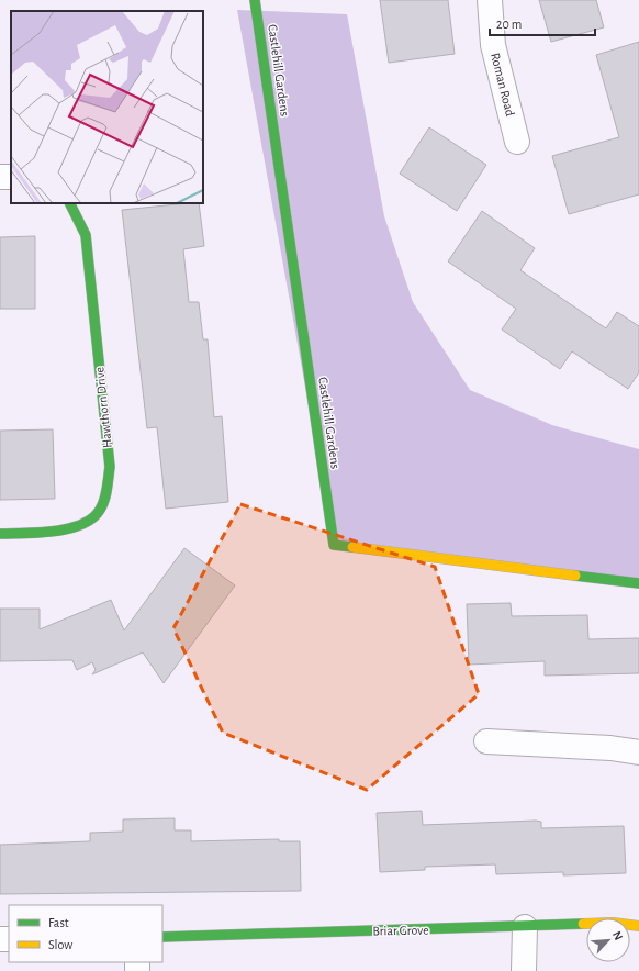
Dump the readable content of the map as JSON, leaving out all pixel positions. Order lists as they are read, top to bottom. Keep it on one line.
{"streets":{"street":["Castlehill Gardens","Roman Road","Hawthorn Drive","Briar Grove"]},"legend":["Fast","Slow"],"scale_bar":"20 m","north":"top right"}
